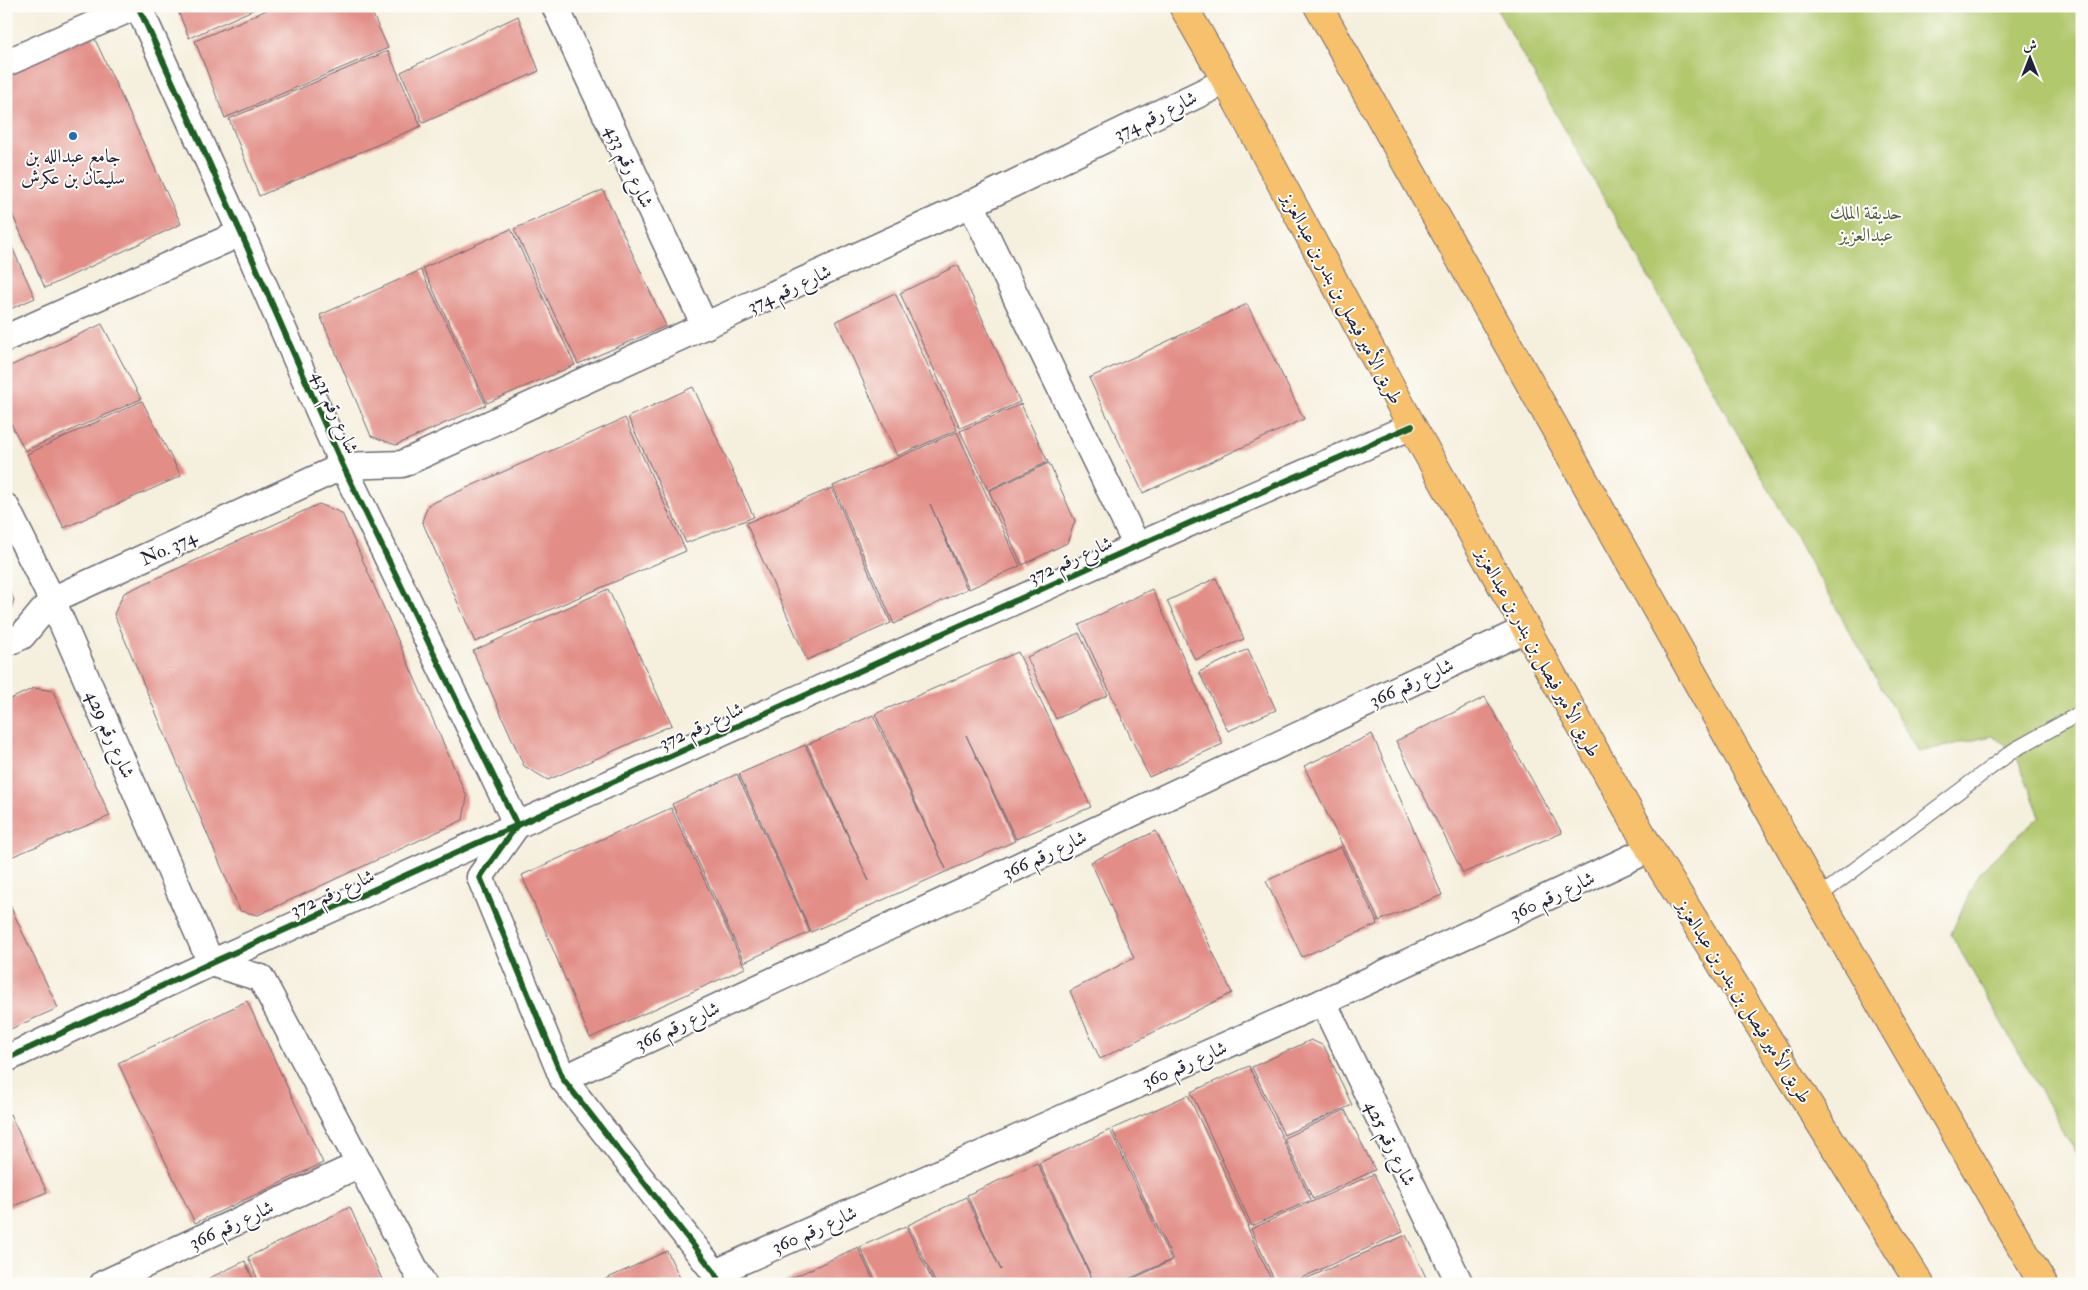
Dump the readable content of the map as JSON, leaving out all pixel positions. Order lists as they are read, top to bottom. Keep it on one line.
{"streets":{"main road":["طريق الأمير فيصل بن بندر بن عبدالعزيز"],"street":["شارع رقم 374","شارع رقم 433","شارع رقم 431","No. 374","شارع رقم 372","شارع رقم 366","شارع رقم 429","شارع رقم 360","شارع رقم 425"]},"crossings":[["شارع رقم 374","شارع رقم 433"],["شارع رقم 374","طريق الأمير فيصل بن بندر بن عبدالعزيز"],["شارع رقم 374","شارع رقم 431"],["شارع رقم 374","No. 374"],["طريق الأمير فيصل بن بندر بن عبدالعزيز","شارع رقم 372"],["طريق الأمير فيصل بن بندر بن عبدالعزيز","شارع رقم 366"],["طريق الأمير فيصل بن بندر بن عبدالعزيز","شارع رقم 360"],["شارع رقم 431","No. 374"],["شارع رقم 431","شارع رقم 372"],["No. 374","شارع رقم 429"],["شارع رقم 372","شارع رقم 429"],["شارع رقم 360","شارع رقم 425"]],"parks":["حديقة الملك عبدالعزيز"],"places":["جامع عبدالله بن سليمان بن عكرش"],"north":"top"}
